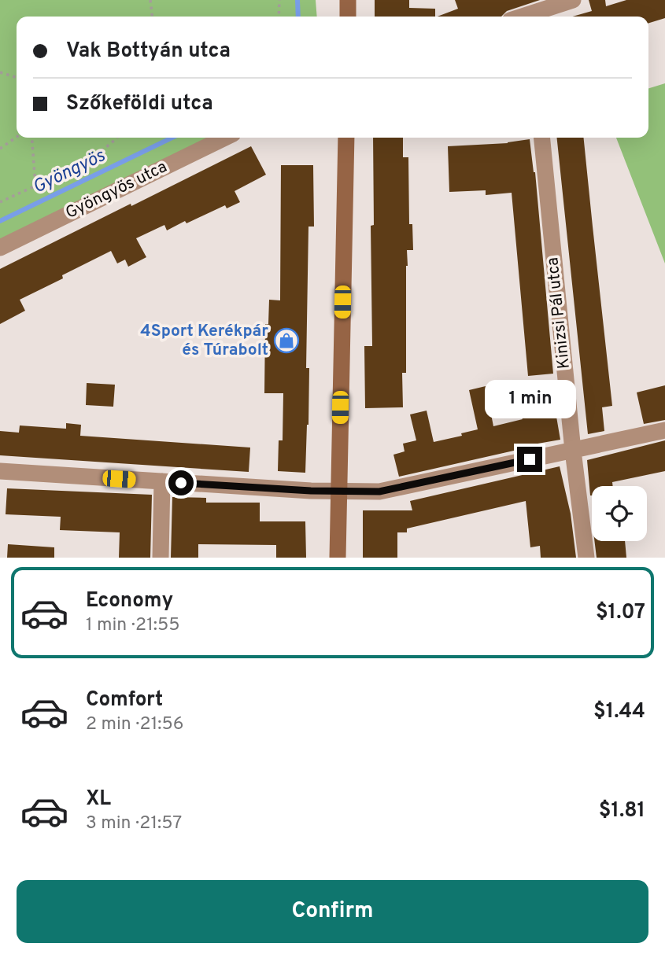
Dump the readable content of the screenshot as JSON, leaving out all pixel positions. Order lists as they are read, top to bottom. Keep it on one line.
{"streets":{"street":["Gyöngyös utca","Kinizsi Pál utca"]},"water":["Gyöngyös"],"places":{"shop":["4Sport Kerékpár és Túrabolt"]},"page":{"banner":["Vak Bottyán utca","Szőkeföldi utca"],"bubble":"1 min","list":[{"name":"Economy","note":"1 min · 21:55","value":"$1.07"},{"name":"Comfort","note":"2 min · 21:56","value":"$1.44"},{"name":"XL","note":"3 min · 21:57","value":"$1.81"}],"buttons":"Confirm"}}
